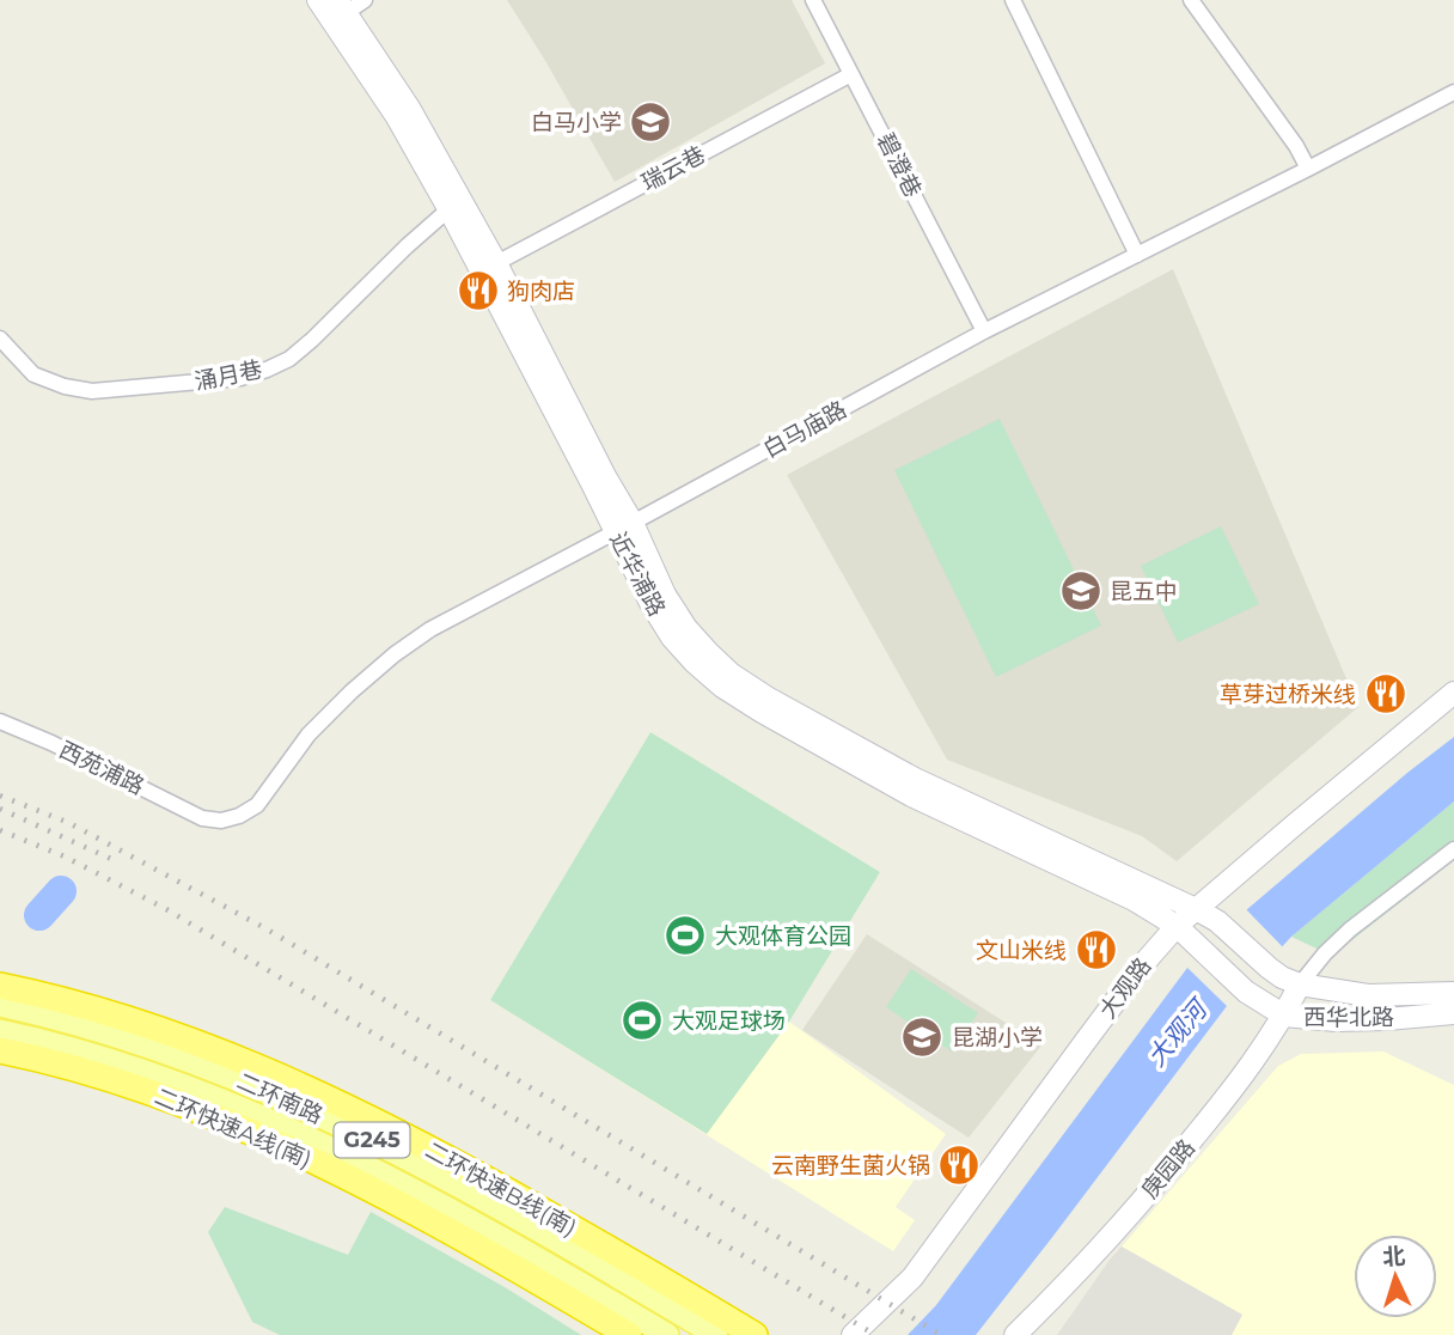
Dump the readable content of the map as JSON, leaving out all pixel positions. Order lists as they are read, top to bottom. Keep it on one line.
{"streets":{"highway":["二环快速A线(南)","二环快速B线(南)"],"main road":["二环南路","G245"],"street":["碧澄巷","瑞云巷","涌月巷","白马庙路","近华浦路","西苑浦路","大观路","西华北路","庚园路"]},"crossings":[["碧澄巷","瑞云巷"],["碧澄巷","白马庙路"],["瑞云巷","近华浦路"],["涌月巷","近华浦路"],["白马庙路","近华浦路"],["白马庙路","西苑浦路"],["近华浦路","大观路"],["近华浦路","西华北路"],["大观路","西华北路"],["西华北路","庚园路"]],"water":["大观河"],"places":{"school or university":["白马小学","昆五中","昆湖小学"],"restaurant":["狗肉店","草芽过桥米线","文山米线","云南野生菌火锅"],"sports":["大观体育公园","大观足球场"]},"north":"top"}
